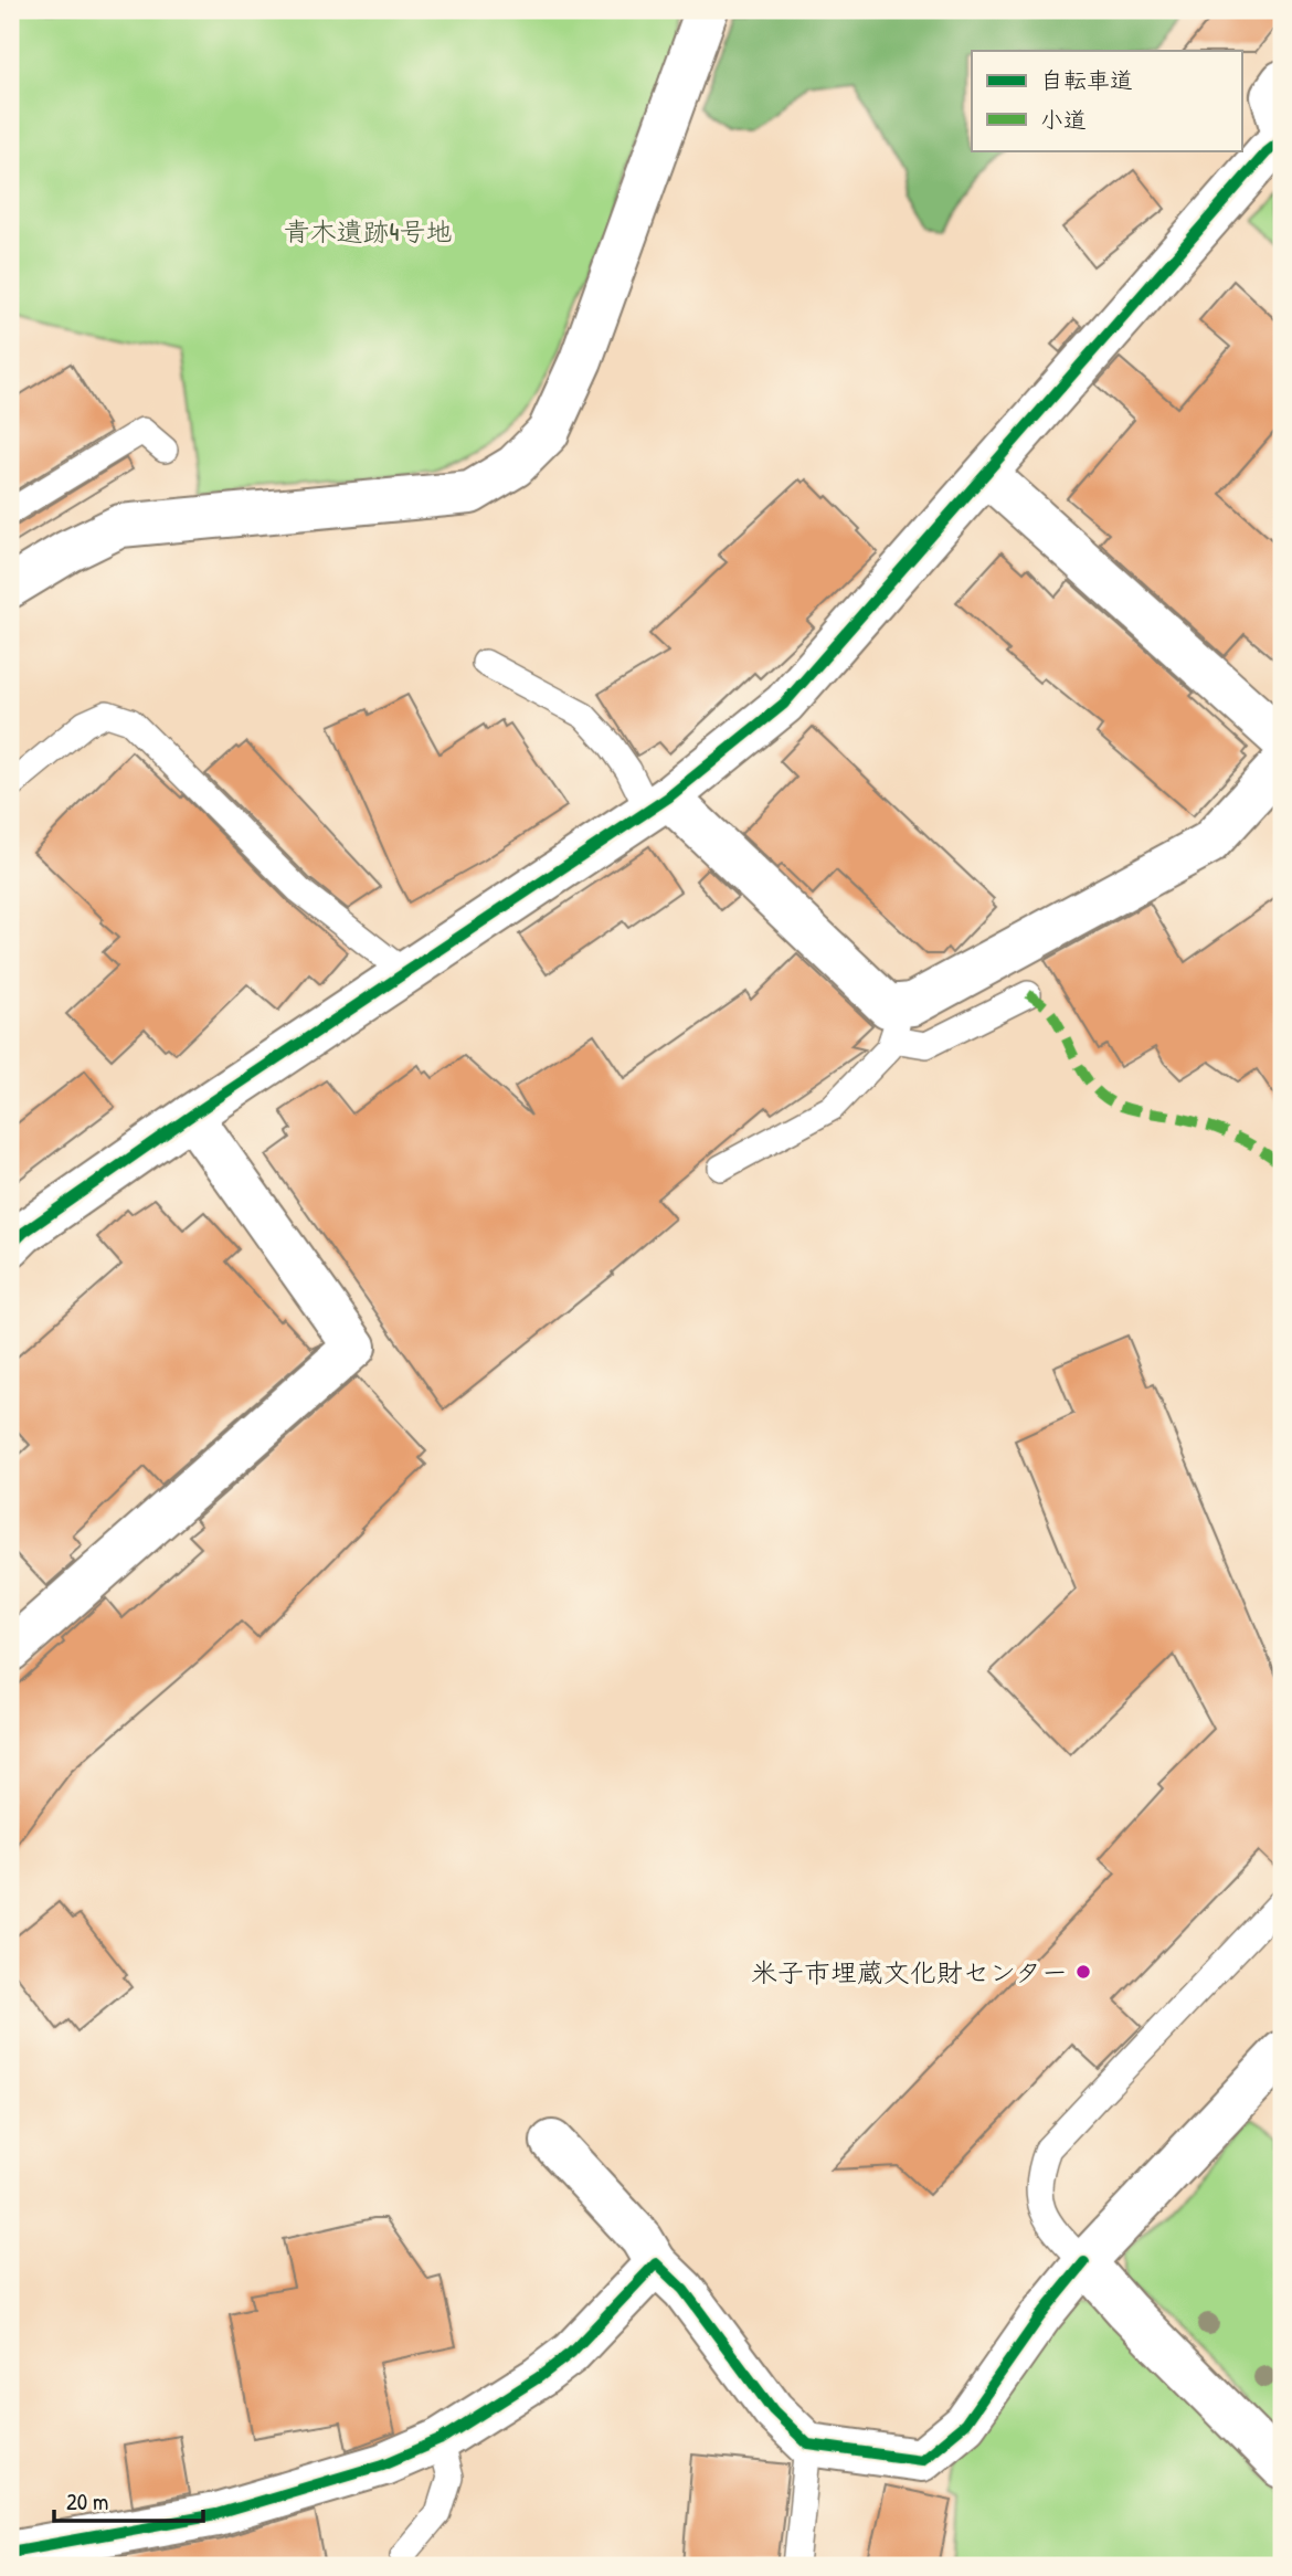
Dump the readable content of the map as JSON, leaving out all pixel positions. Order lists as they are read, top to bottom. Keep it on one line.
{"parks":["青木遺跡4号地"],"places":["米子市埋蔵文化財センター"],"legend":["自転車道","小道"],"scale_bar":"20 m"}
